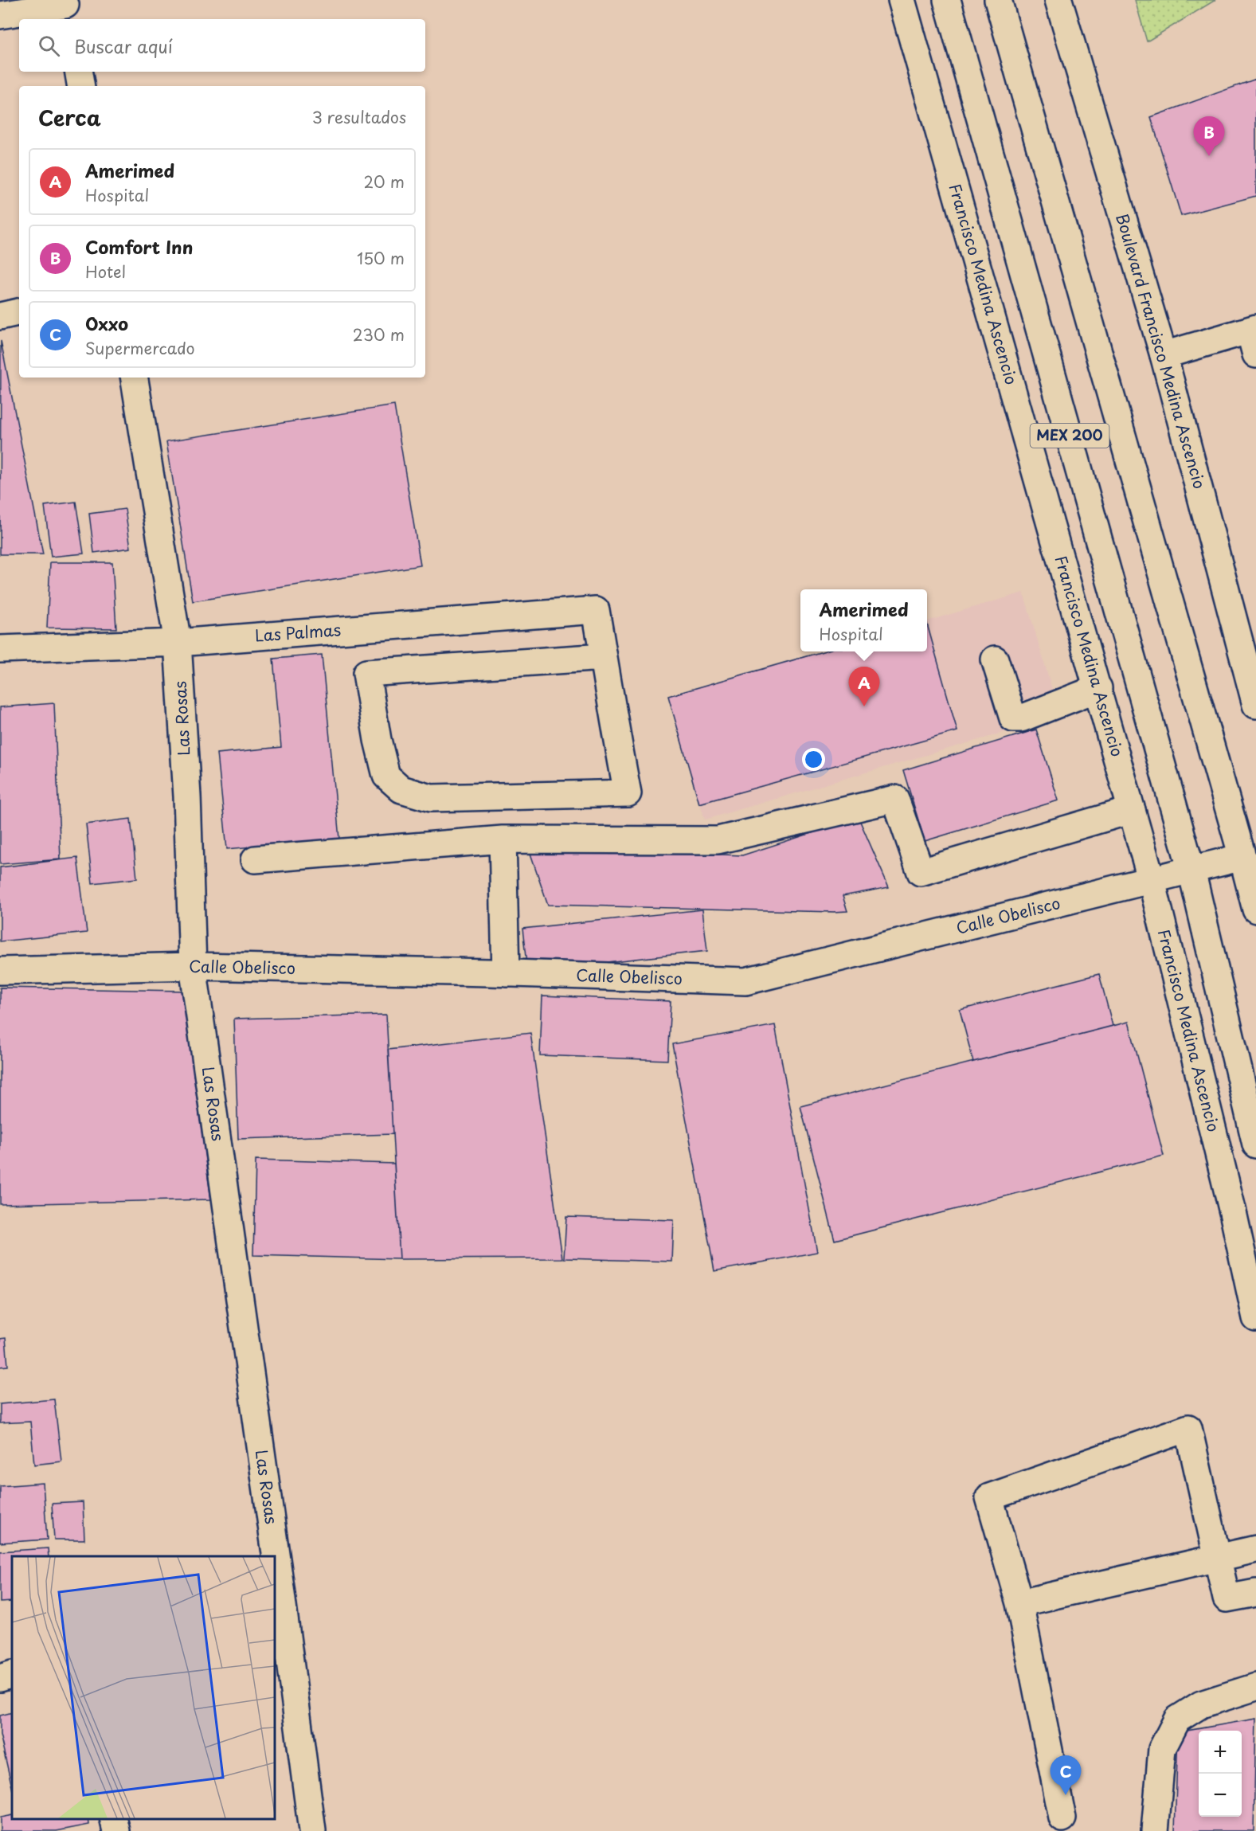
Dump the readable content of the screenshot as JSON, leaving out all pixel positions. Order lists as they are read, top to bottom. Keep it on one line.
{"streets":{"main road":["Francisco Medina Ascencio","Boulevard Francisco Medina Ascencio","MEX 200","Las Palmas","Las Rosas","Calle Obelisco"]},"crossings":[["Francisco Medina Ascencio","Calle Obelisco"],["MEX 200","Calle Obelisco"],["Las Palmas","Las Rosas"],["Las Rosas","Calle Obelisco"]],"page":{"search":"Buscar aquí","heading":["Cerca","3 resultados"],"pins":["B","A","C"],"list":[{"mark":"A","name":"Amerimed","note":"Hospital","value":"20 m"},{"mark":"B","name":"Comfort Inn","note":"Hotel","value":"150 m"},{"mark":"C","name":"Oxxo","note":"Supermercado","value":"230 m"}],"popup":["Amerimed","Hospital"],"map_buttons":["+","−"]}}
